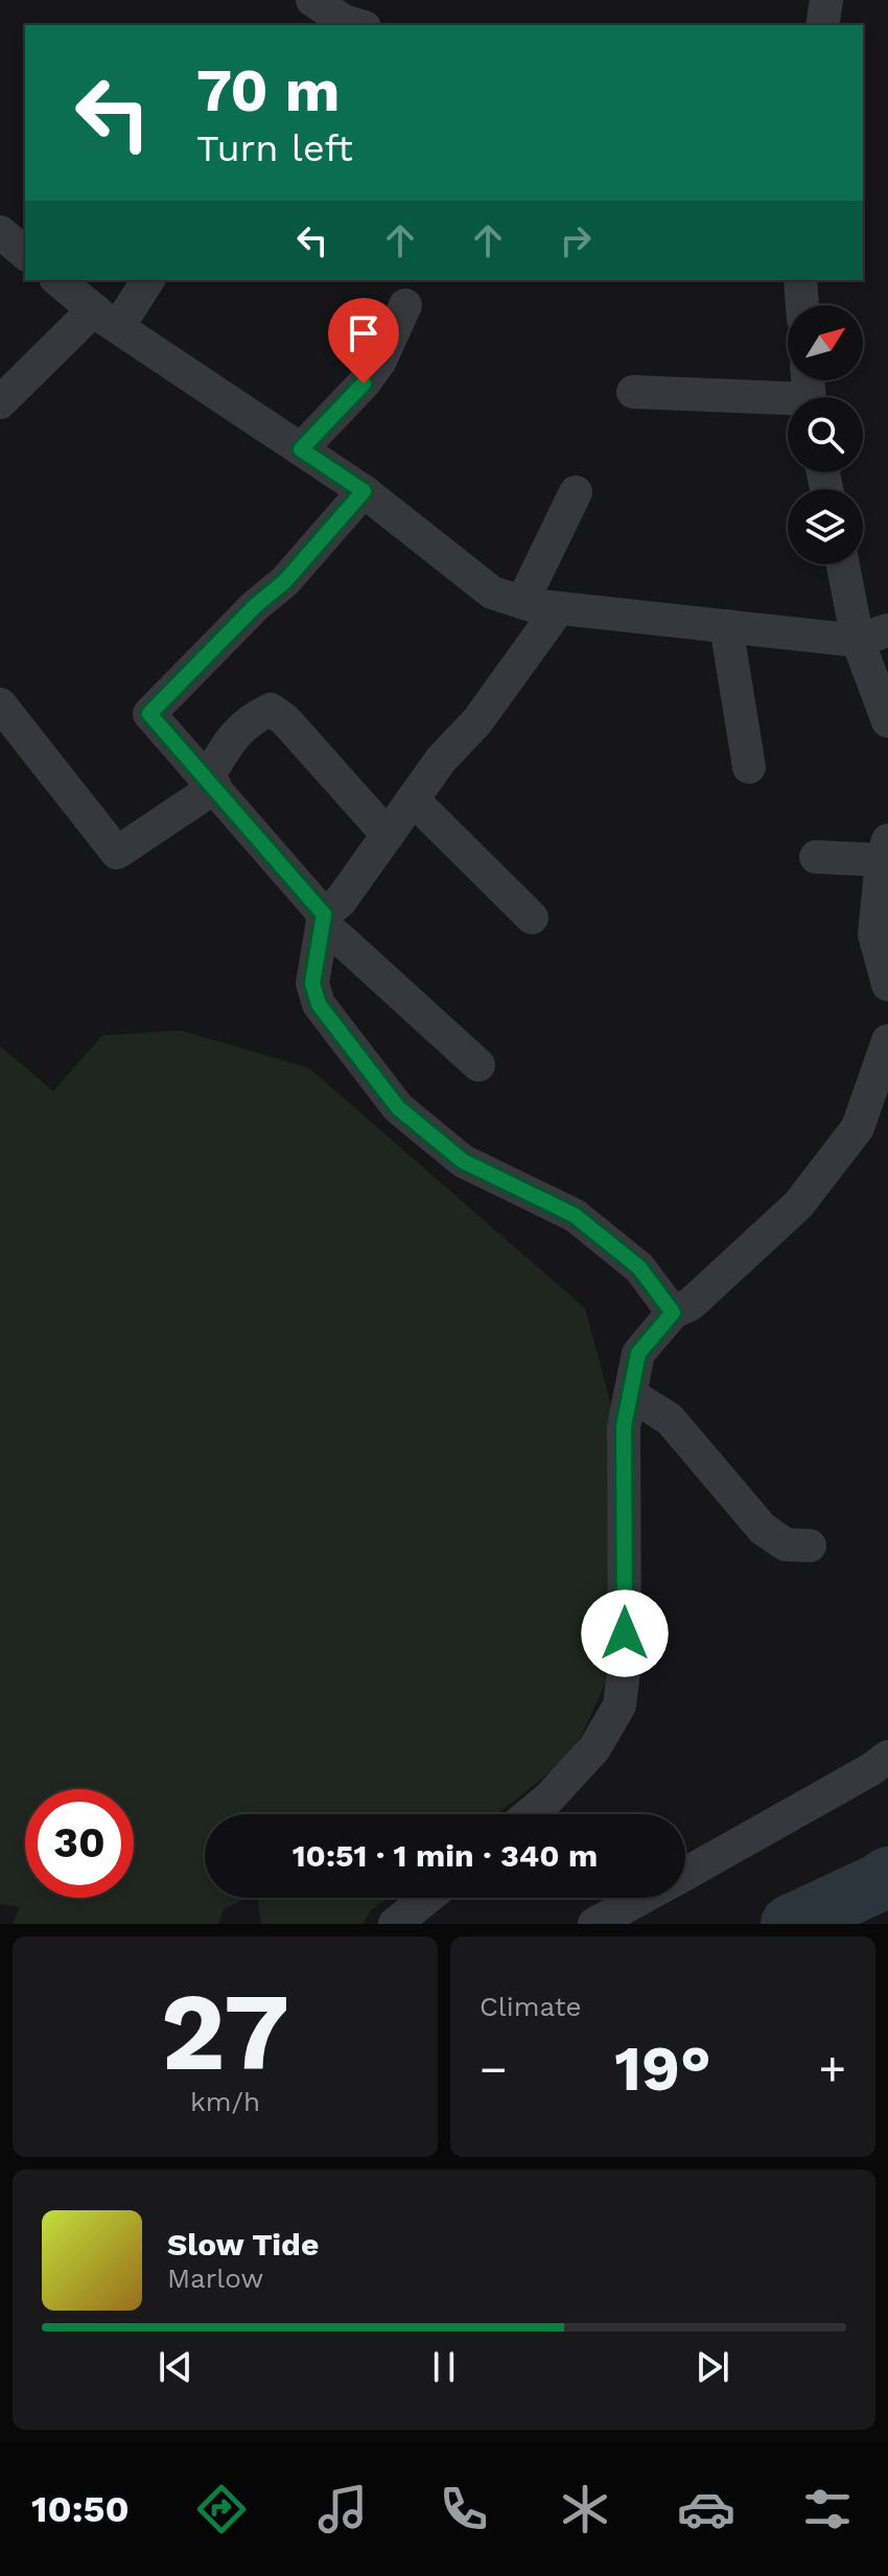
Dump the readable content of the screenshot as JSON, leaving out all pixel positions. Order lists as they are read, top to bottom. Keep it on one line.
{"north":"top right","page":{"turn":["70 m","Turn left"],"limit":"30","trip":"10:51 · 1 min · 340 m","tile":[["27","km/h"],"Climate"],"heat":["−","19°","+"],"song":["Slow Tide","Marlow"],"tabs":"10:50"}}
